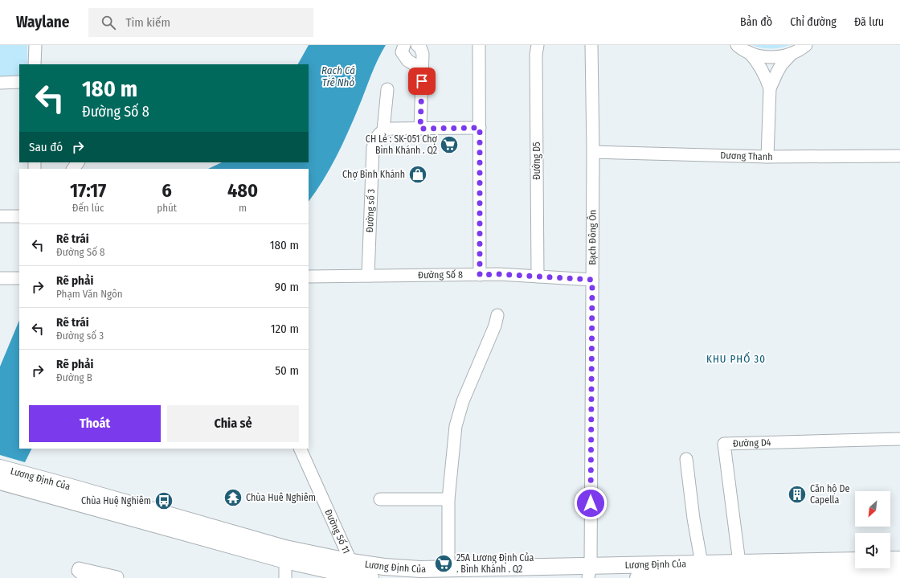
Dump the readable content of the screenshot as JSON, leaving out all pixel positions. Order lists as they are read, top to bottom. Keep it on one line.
{"streets":{"main road":["Lương Định Của"],"street":["Dương Thanh","Đường D5","Đường số 3","Bạch Đông Ôn","Đường Số 8","Đường D4","Đường Số 11"]},"crossings":[["Dương Thanh","Bạch Đông Ôn"],["Đường D5","Đường Số 8"],["Đường số 3","Đường Số 8"],["Bạch Đông Ôn","Đường Số 8"],["Bạch Đông Ôn","Lương Định Của"],["Đường D4","Lương Định Của"],["Lương Định Của","Đường Số 11"]],"districts":["KHU PHỐ 30"],"water":["Rạch Cá Trê Nhỏ"],"places":{"supermarket":["CH Lẻ : SK-051 Chợ Bình Khánh . Q2","25A Lương Định Của . Bình Khánh . Q2"],"shop":["Chợ Bình Khánh"],"building":["Căn hộ De Capella"],"temple":["Chùa Huê Nghiêm"],"bus stop":["Chùa Huệ Nghiêm"]},"north":"bottom left","page":{"header":"Waylane","search":"Tìm kiếm","nav":["Bản đồ","Chỉ đường","Đã lưu"],"turn":["180 m","Đường Số 8"],"then":"Sau đó","eta":["17:17","Đến lúc","6","phút","480","m"],"list":[{"name":"Rẽ trái","note":"Đường Số 8","value":"180 m"},{"name":"Rẽ phải","note":"Phạm Văn Ngôn","value":"90 m"},{"name":"Rẽ trái","note":"Đường số 3","value":"120 m"},{"name":"Rẽ phải","note":"Đường B","value":"50 m"}],"buttons":["Thoát","Chia sẻ"]}}
